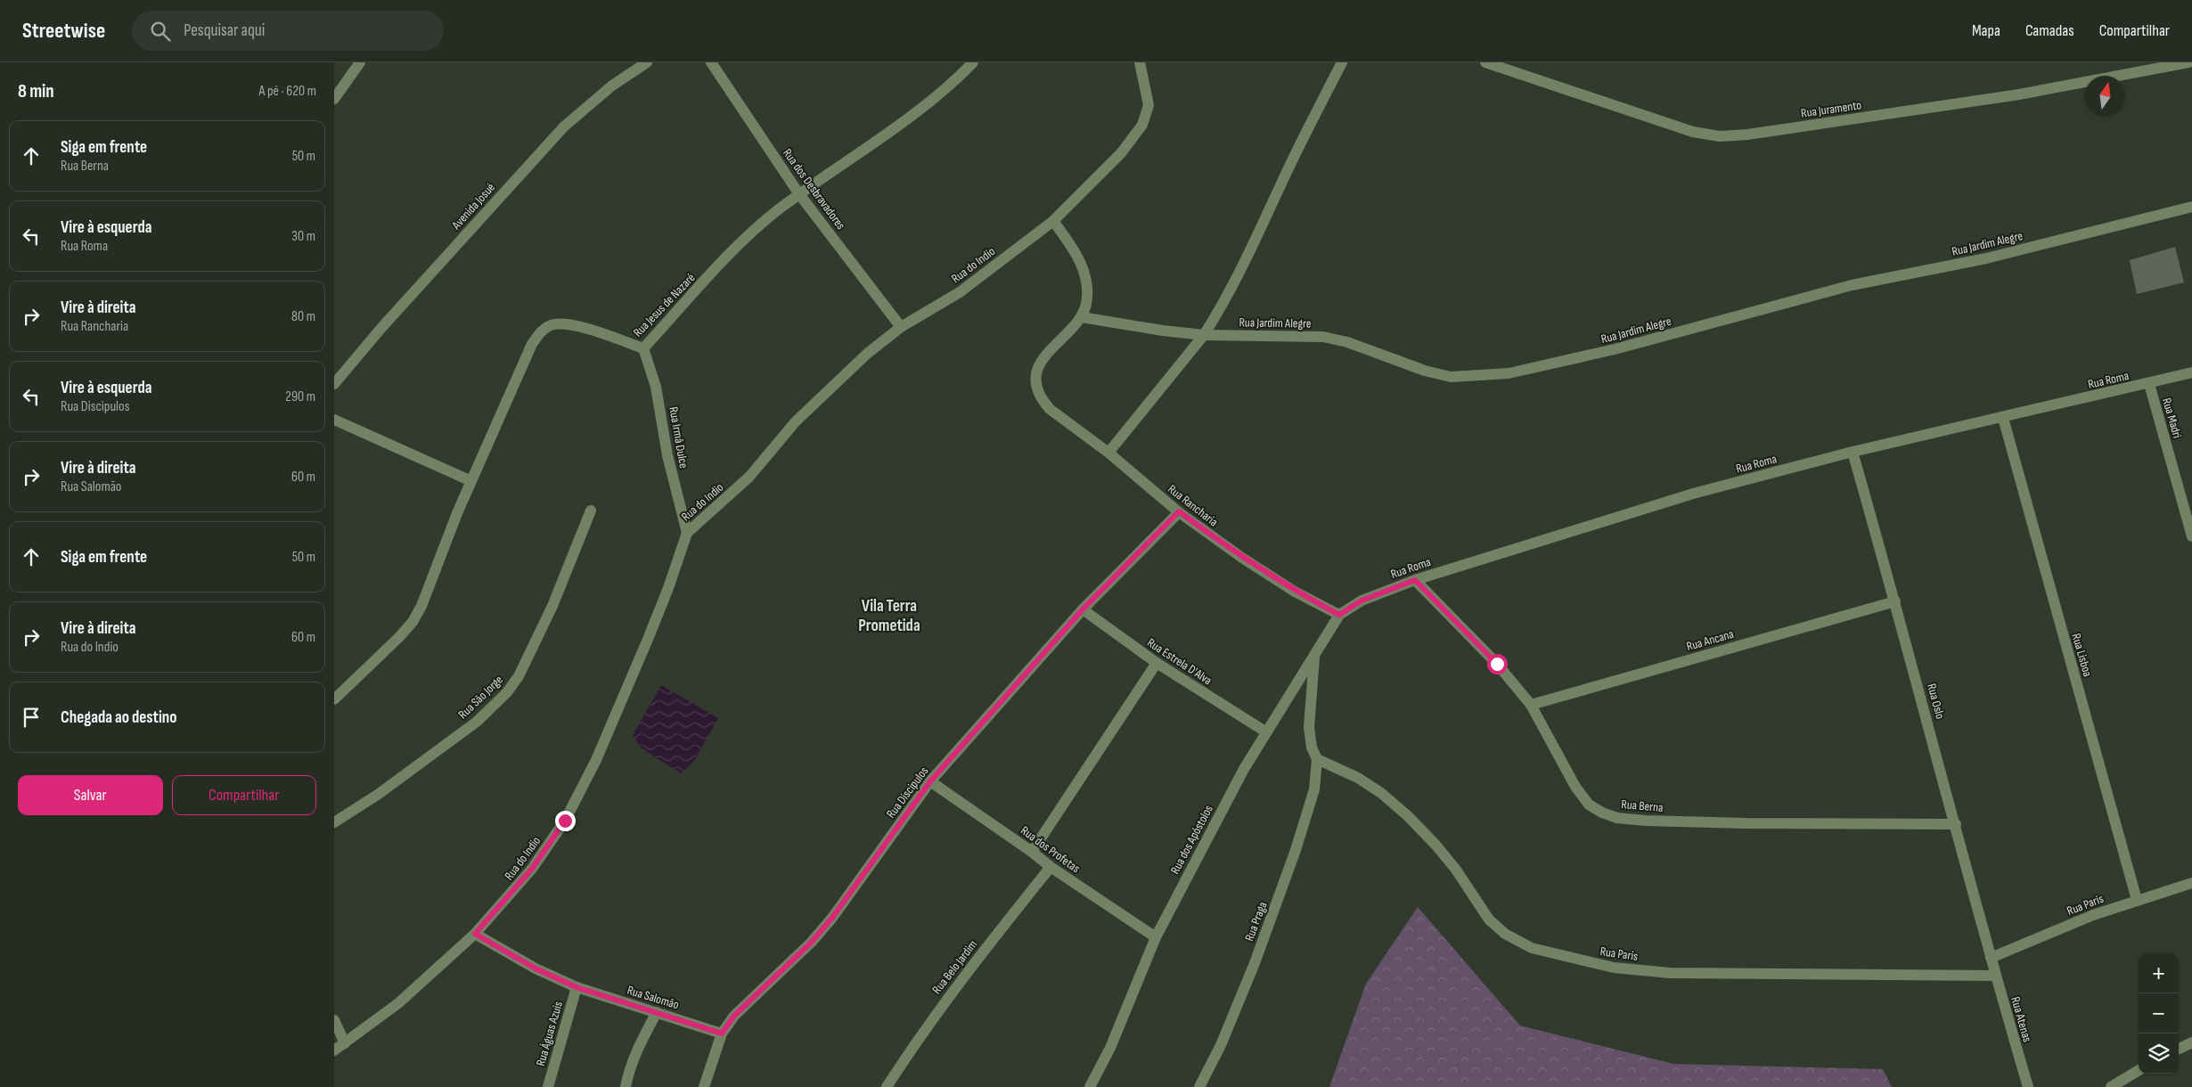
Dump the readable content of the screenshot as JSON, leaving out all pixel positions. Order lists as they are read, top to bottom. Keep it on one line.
{"streets":{"street":["Rua Juramento","Rua dos Desbravadores","Avenida Josué","Rua Jardim Alegre","Rua do Indio","Rua Jesus de Nazaré","Rua Roma","Rua Madri","Rua Irmã Dulce","Rua Rancharia","Rua Ancana","Rua Lisboa","Rua Estrela D'Alva","Rua São Jorge","Rua Oslo","Rua Discipulos","Rua Berna","Rua dos Apóstolos","Rua dos Profetas","Rua Paris","Rua Praga","Rua Belo Jardim","Rua Salomão","Rua Atenas","Rua Águas Azuis"]},"crossings":[["Rua dos Desbravadores","Rua do Indio"],["Rua dos Desbravadores","Rua Jesus de Nazaré"],["Rua Jardim Alegre","Rua Rancharia"],["Rua do Indio","Rua Irmã Dulce"],["Rua do Indio","Rua Salomão"],["Rua Jesus de Nazaré","Rua Irmã Dulce"],["Rua Roma","Rua Madri"],["Rua Roma","Rua Rancharia"],["Rua Roma","Rua Lisboa"],["Rua Roma","Rua Oslo"],["Rua Roma","Rua Berna"],["Rua Roma","Rua dos Apóstolos"],["Rua Rancharia","Rua Discipulos"],["Rua Rancharia","Rua dos Apóstolos"],["Rua Ancana","Rua Oslo"],["Rua Ancana","Rua Berna"],["Rua Lisboa","Rua Paris"],["Rua Estrela D'Alva","Rua Discipulos"],["Rua Estrela D'Alva","Rua dos Apóstolos"],["Rua Oslo","Rua Berna"],["Rua Oslo","Rua Paris"],["Rua Oslo","Rua Atenas"],["Rua Discipulos","Rua dos Profetas"],["Rua Discipulos","Rua Salomão"],["Rua dos Apóstolos","Rua dos Profetas"],["Rua dos Profetas","Rua Belo Jardim"],["Rua Paris","Rua Praga"],["Rua Paris","Rua Atenas"],["Rua Salomão","Rua Águas Azuis"]],"districts":["Vila Terra Prometida"],"north":"top","page":{"header":"Streetwise","search":"Pesquisar aqui","nav":["Mapa","Camadas","Compartilhar"],"heading":["8 min","A pé · 620 m"],"list":[["Siga em frente","Rua Berna","50 m"],["Vire à esquerda","Rua Roma","30 m"],["Vire à direita","Rua Rancharia","80 m"],["Vire à esquerda","Rua Discipulos","290 m"],["Vire à direita","Rua Salomão","60 m"],["Siga em frente","50 m"],["Vire à direita","Rua do Indio","60 m"],"Chegada ao destino"],"buttons":["Salvar","Compartilhar"],"map_buttons":["+","−"]}}
